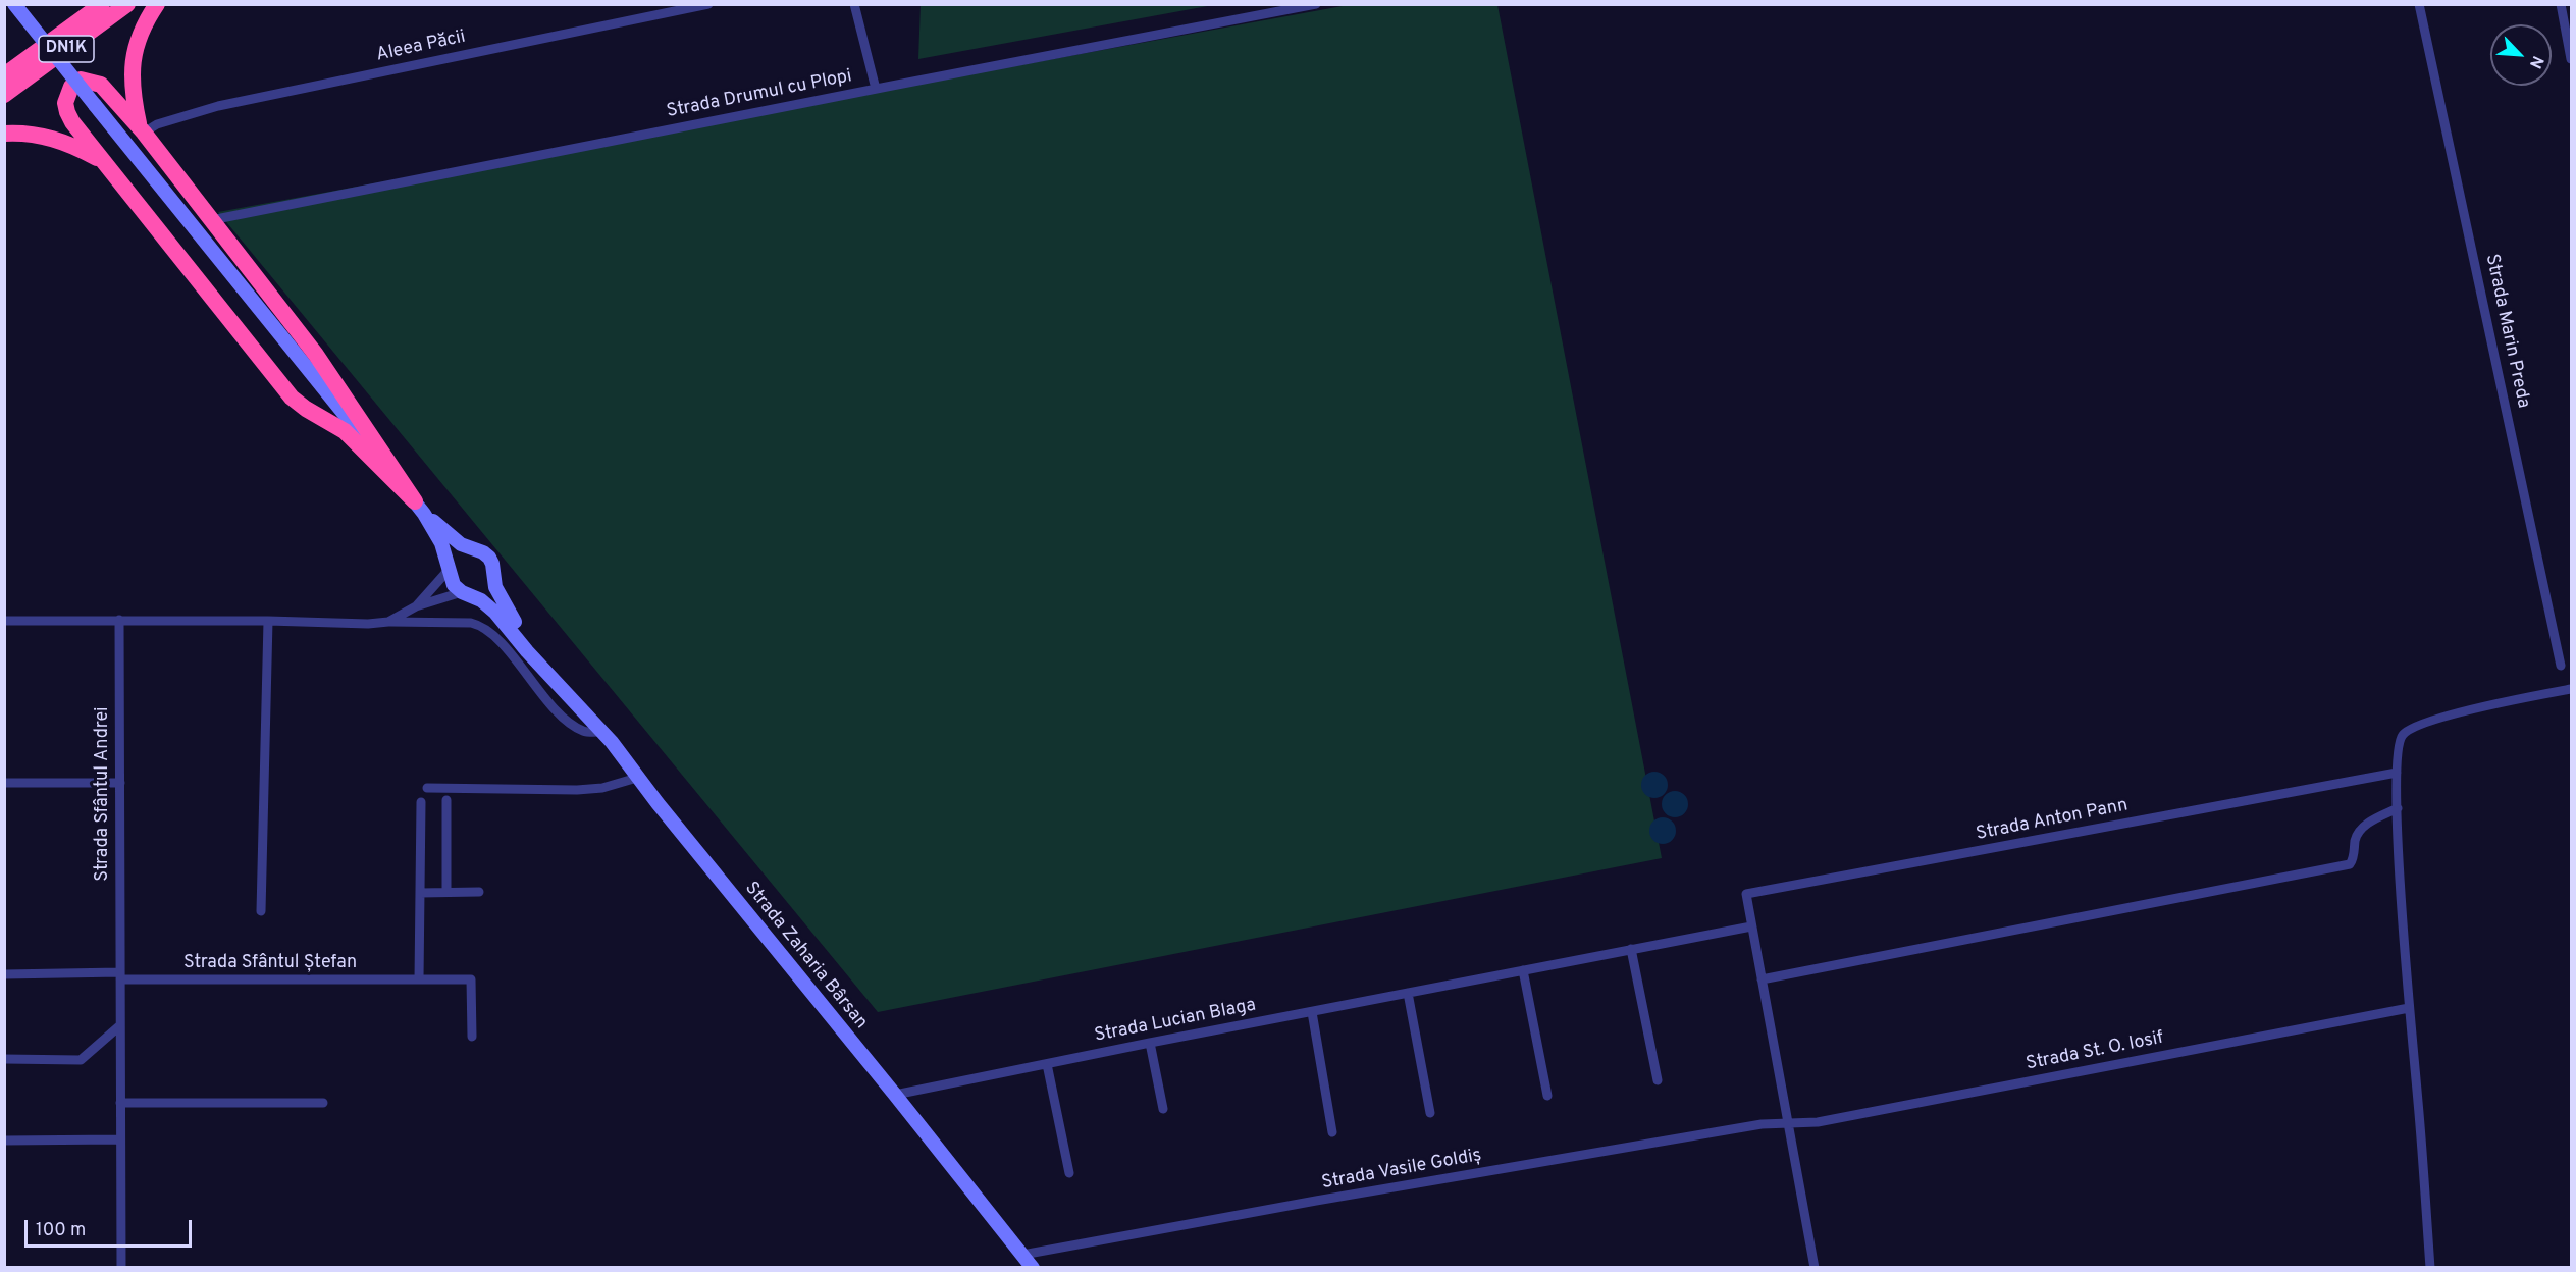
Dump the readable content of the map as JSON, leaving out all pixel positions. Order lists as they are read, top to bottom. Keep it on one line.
{"streets":{"highway":["DN1K"],"main road":["Strada Zaharia Bârsan"],"street":["Aleea Păcii","Strada Drumul cu Plopi","Strada Marin Preda","Strada Sfântul Andrei","Strada Anton Pann","Strada Sfântul Ștefan","Strada Lucian Blaga","Strada St. O. Iosif","Strada Vasile Goldiș"]},"crossings":[["Strada Sfântul Andrei","Strada Sfântul Ștefan"],["Strada Anton Pann","Strada Lucian Blaga"],["Strada Zaharia Bârsan","Strada Lucian Blaga"],["Strada Zaharia Bârsan","Strada Vasile Goldiș"],["Strada St. O. Iosif","Strada Vasile Goldiș"]],"scale_bar":"100 m","north":"bottom right"}
